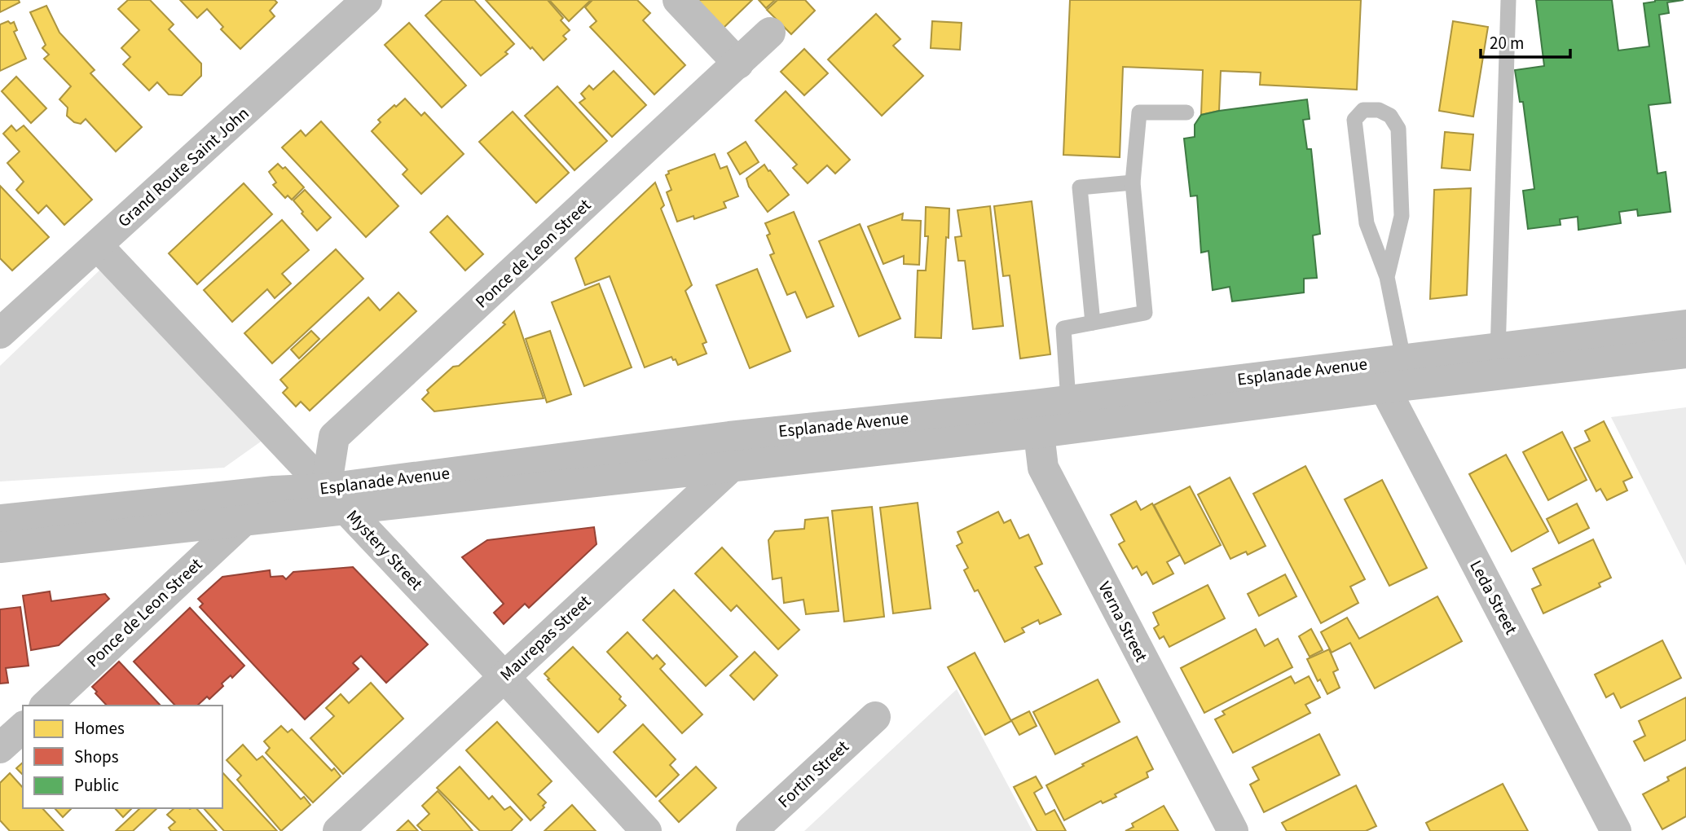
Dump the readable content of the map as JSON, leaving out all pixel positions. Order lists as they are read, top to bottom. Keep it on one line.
{"streets":{"street":["Grand Route Saint John","Ponce de Leon Street","Esplanade Avenue","Mystery Street","Leda Street","Verna Street","Maurepas Street","Fortin Street"]},"crossings":[["Grand Route Saint John","Mystery Street"],["Ponce de Leon Street","Esplanade Avenue"],["Ponce de Leon Street","Mystery Street"],["Esplanade Avenue","Mystery Street"],["Esplanade Avenue","Leda Street"],["Esplanade Avenue","Verna Street"],["Esplanade Avenue","Maurepas Street"],["Mystery Street","Maurepas Street"]],"legend":["Homes","Shops","Public"],"scale_bar":"20 m"}
